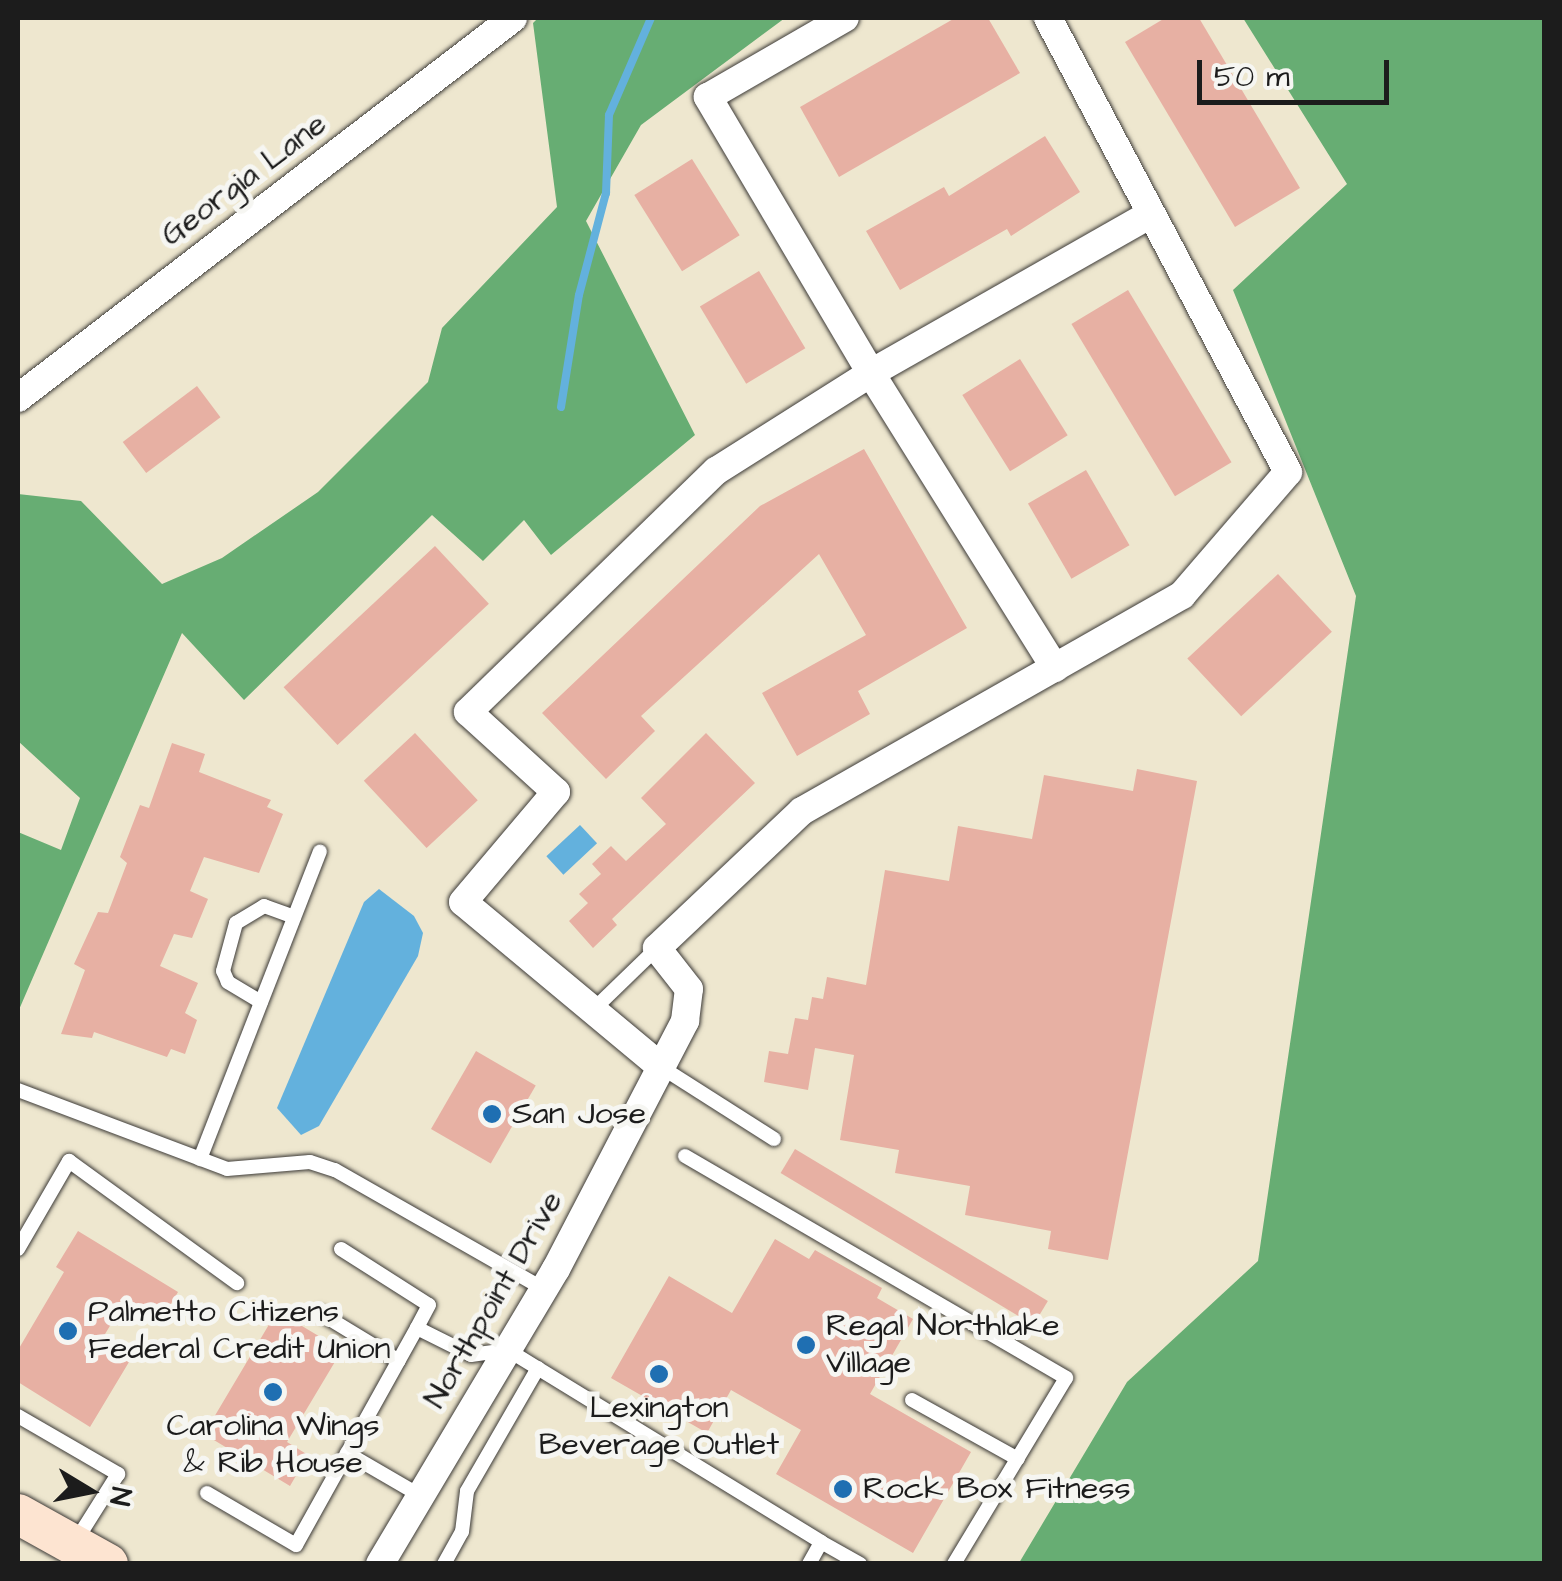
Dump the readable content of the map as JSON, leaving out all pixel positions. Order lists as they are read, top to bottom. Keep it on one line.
{"streets":{"street":["Georgia Lane","Northpoint Drive"]},"places":["San Jose","Palmetto Citizens Federal Credit Union","Regal Northlake Village","Lexington Beverage Outlet","Carolina Wings & Rib House","Rock Box Fitness"],"scale_bar":"50 m","north":"right"}
